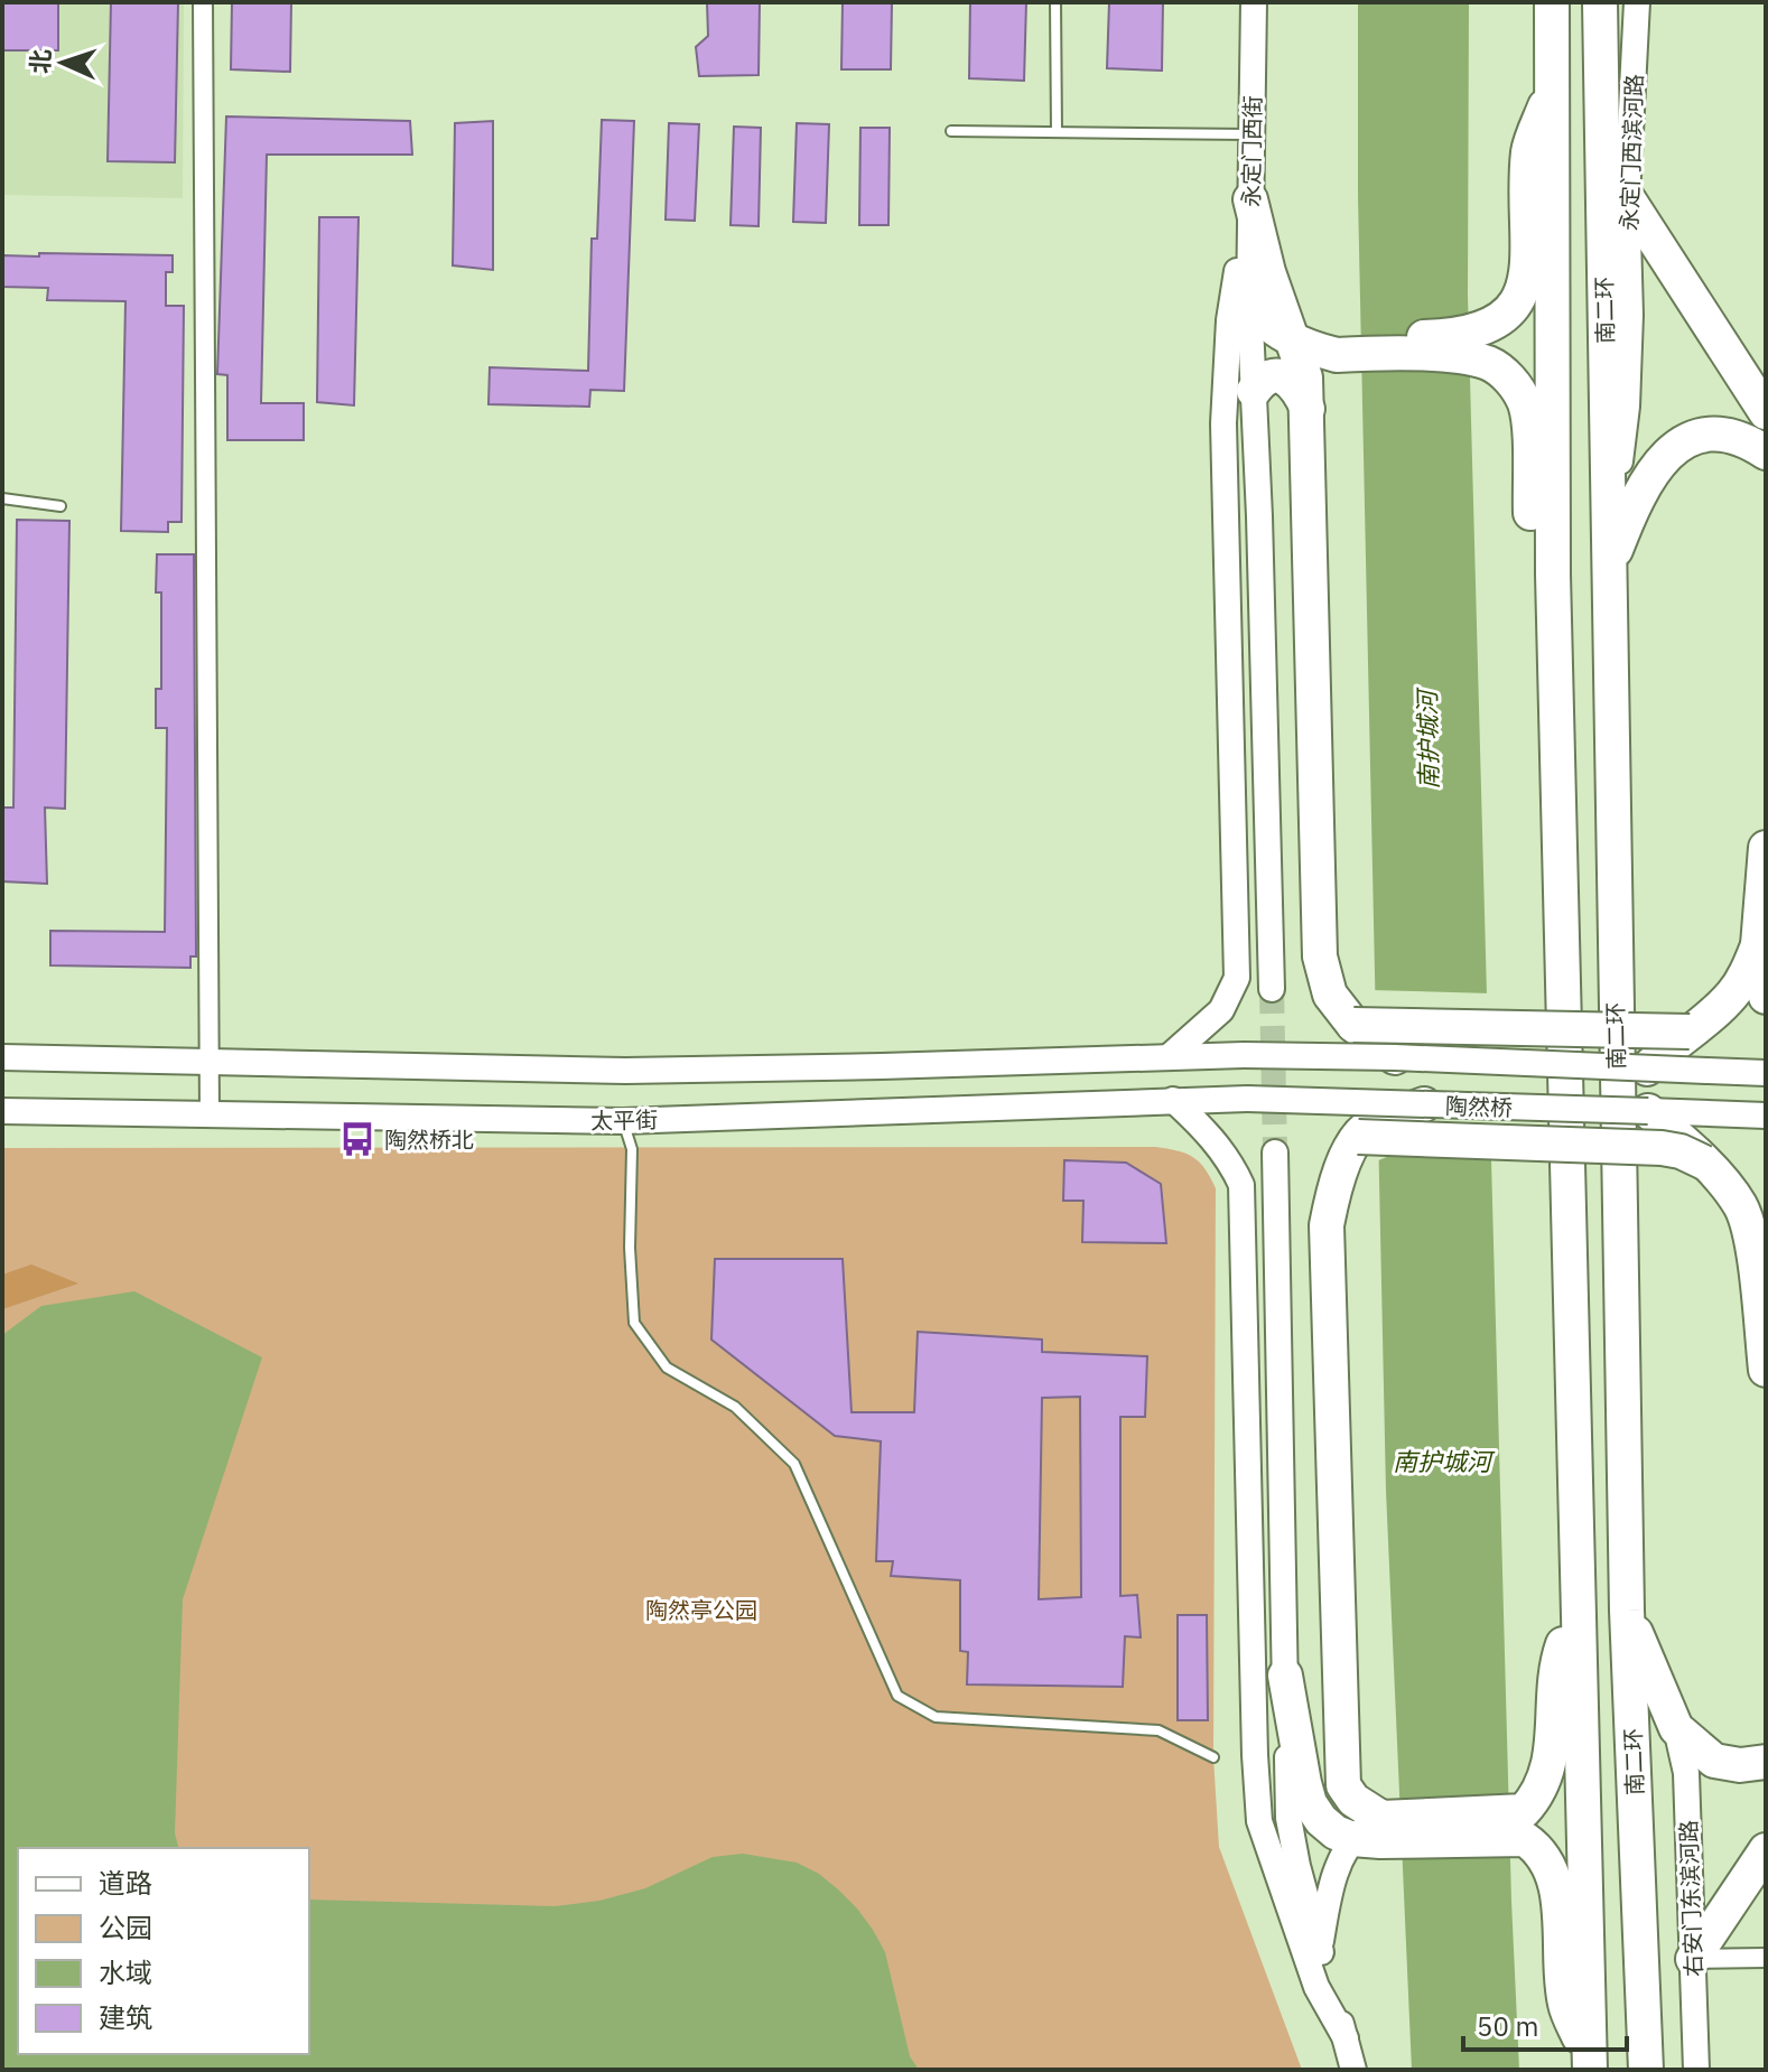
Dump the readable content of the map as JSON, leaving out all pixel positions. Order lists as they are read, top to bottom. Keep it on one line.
{"streets":{"highway":["南二环"],"main road":["永定门西街","永定门西滨河路","陶然桥","太平街","右安门东滨河路"]},"crossings":[["永定门西街","陶然桥"],["永定门西滨河路","南二环"],["陶然桥","太平街"]],"water":["南护城河"],"parks":["陶然亭公园"],"places":{"bus stop":["陶然桥北"]},"legend":["道路","公园","水域","建筑"],"scale_bar":"50 m","north":"left"}
